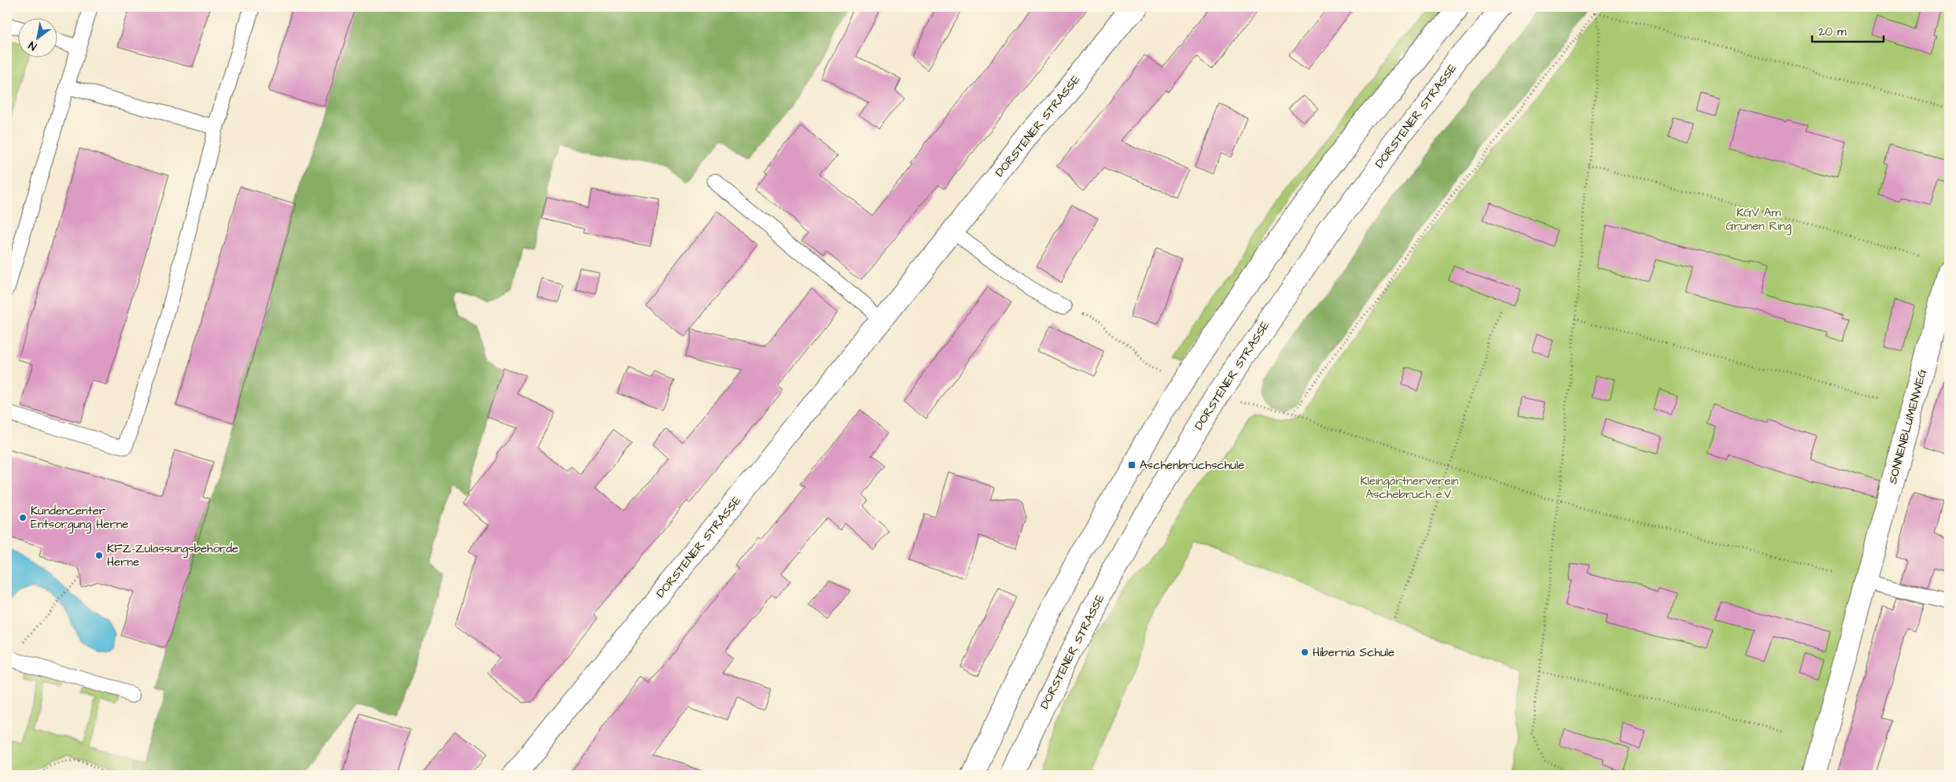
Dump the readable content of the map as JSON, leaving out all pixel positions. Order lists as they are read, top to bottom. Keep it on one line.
{"streets":{"main road":["DORSTENER STRASSE","SONNENBLUMENWEG"]},"parks":["KGV Am Grünen Ring","Kleingärtnerverein Aschebruch e.V."],"places":{"transit":["Aschenbruchschule"],"other":["Kundencenter Entsorgung Herne","KFZ-Zulassungsbehörde Herne","Hibernia Schule"]},"scale_bar":"20 m","north":"bottom left"}
